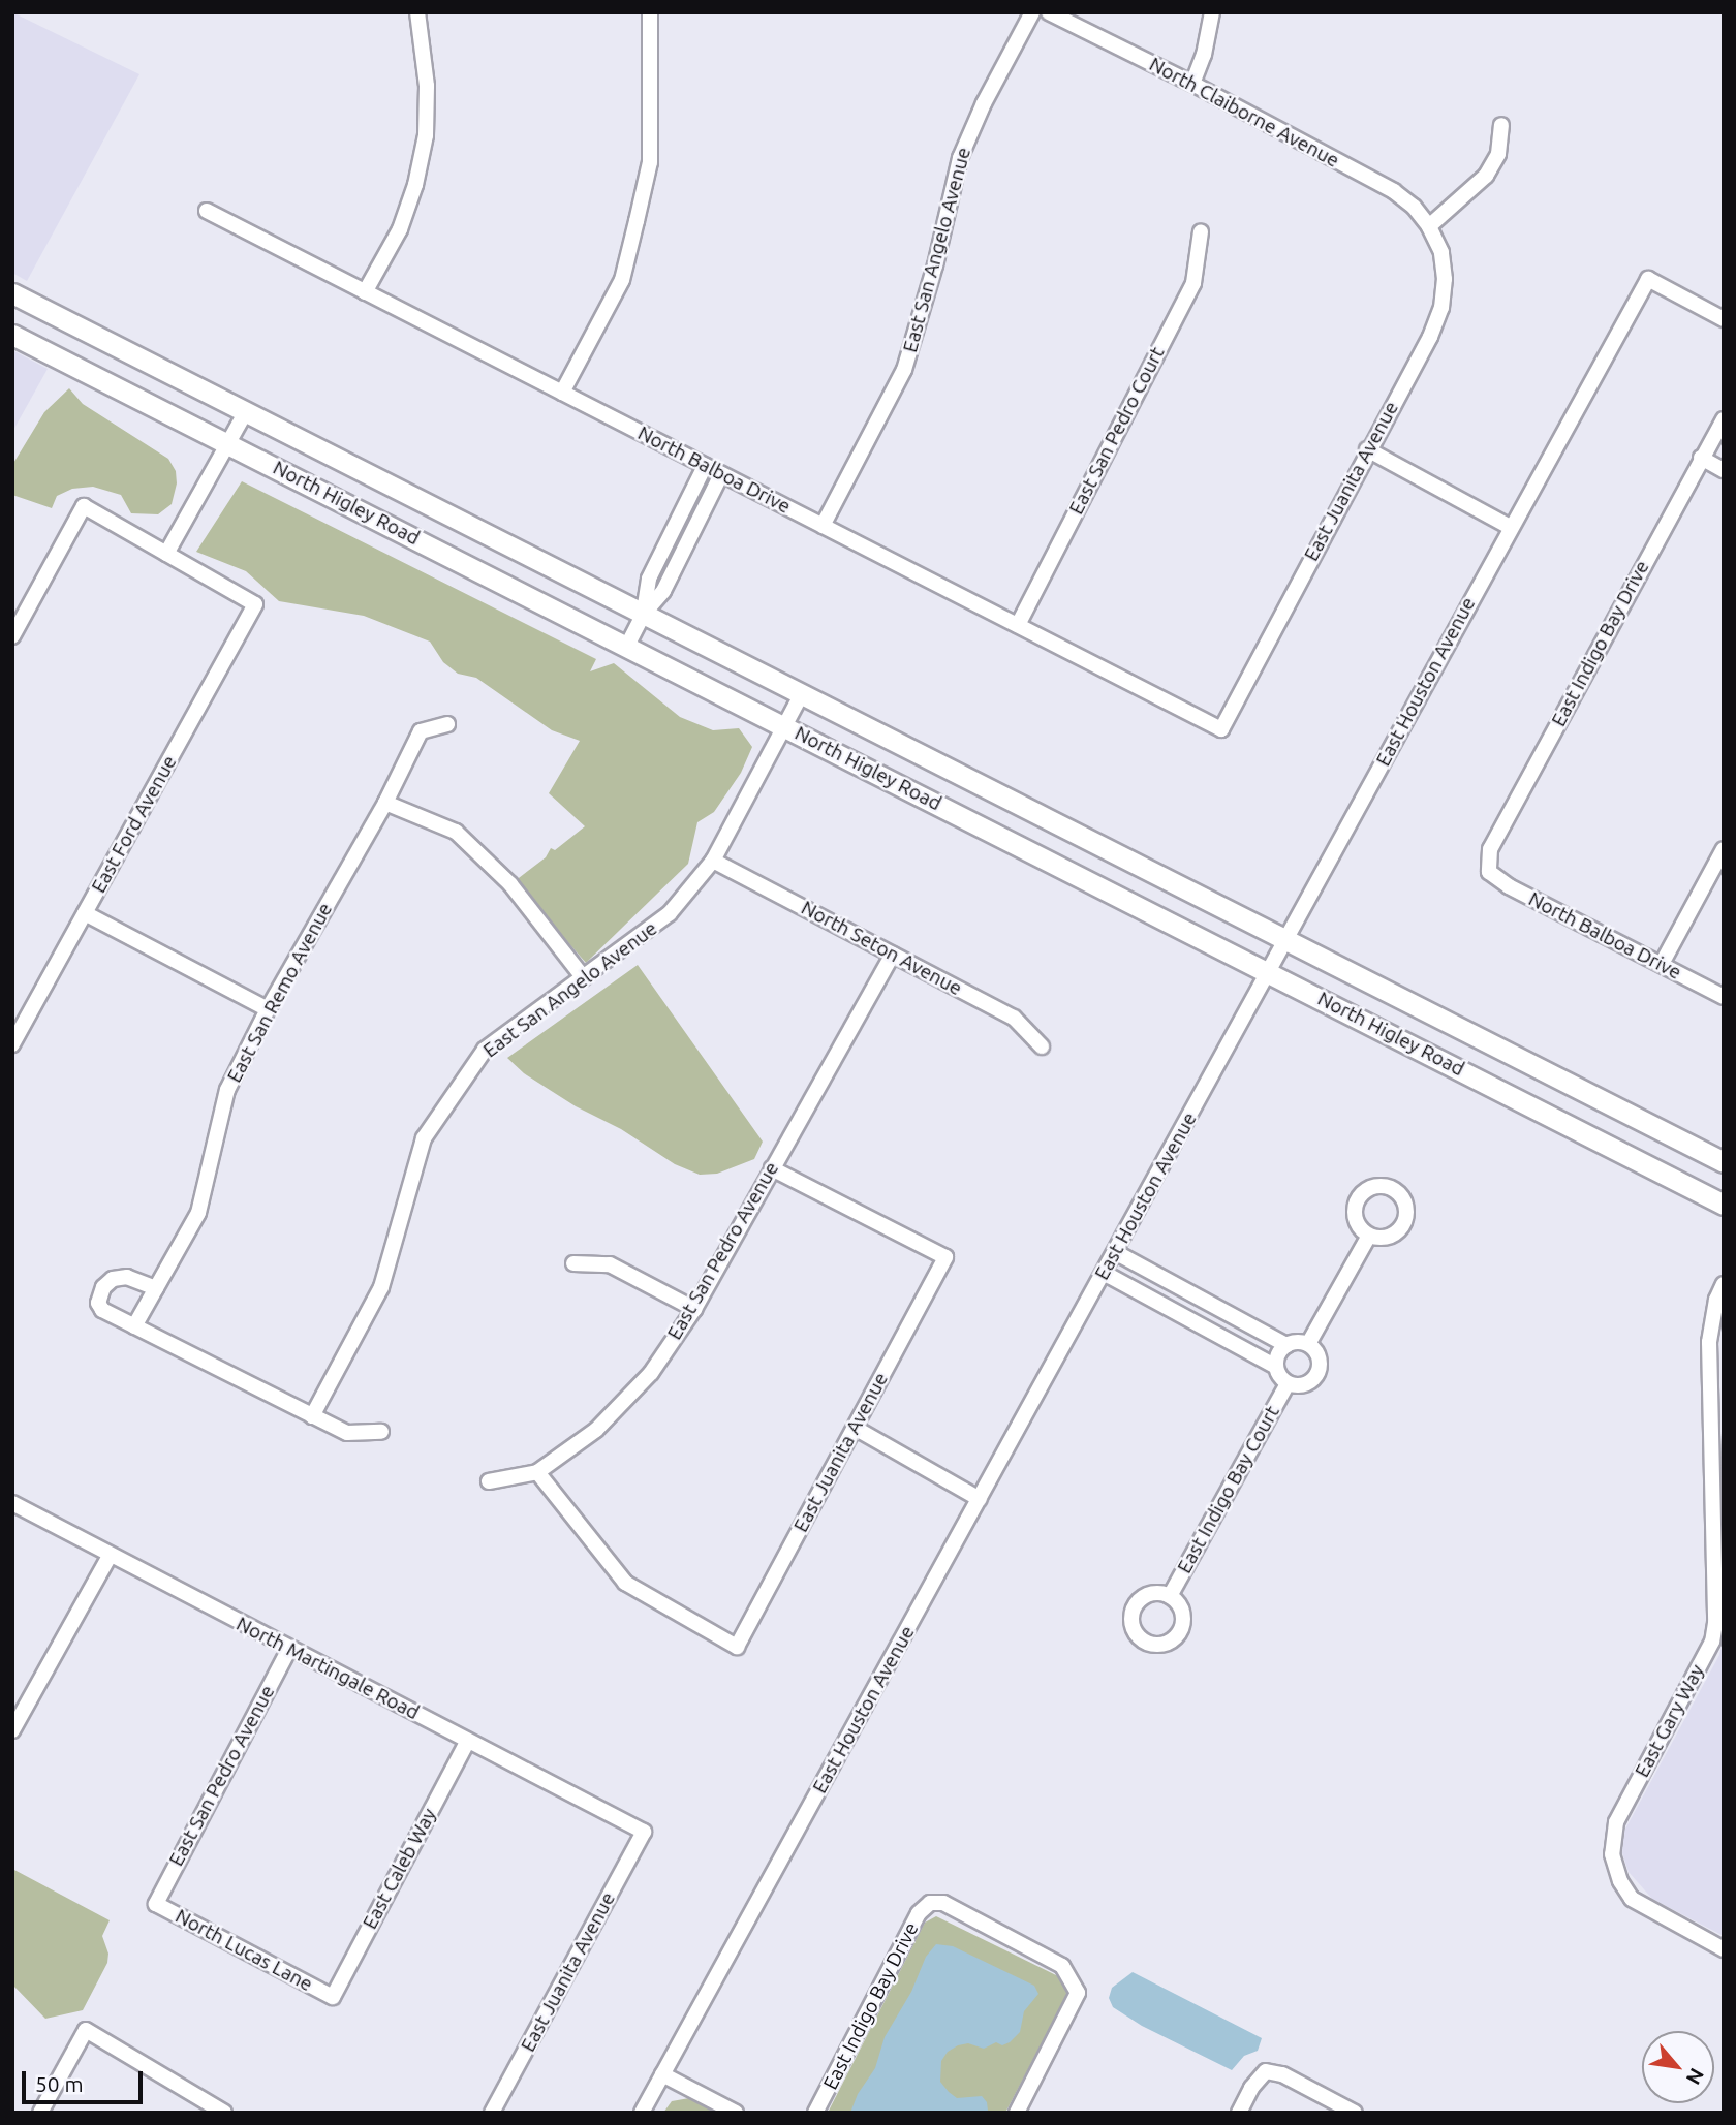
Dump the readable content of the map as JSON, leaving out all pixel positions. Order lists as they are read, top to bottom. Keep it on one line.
{"streets":{"main road":["North Higley Road"],"street":["North Claiborne Avenue","East San Angelo Avenue","East San Pedro Court","North Balboa Drive","East Juanita Avenue","East Indigo Bay Drive","East Houston Avenue","East Ford Avenue","North Seton Avenue","East San Remo Avenue","East San Pedro Avenue","East Indigo Bay Court","North Martingale Road","East Gary Way","East Caleb Way","North Lucas Lane"]},"crossings":[["North Claiborne Avenue","East Juanita Avenue"],["East San Angelo Avenue","North Balboa Drive"],["East San Angelo Avenue","North Higley Road"],["East San Angelo Avenue","North Seton Avenue"],["East San Pedro Court","North Balboa Drive"],["North Balboa Drive","East Juanita Avenue"],["North Balboa Drive","East Indigo Bay Drive"],["East Juanita Avenue","East San Pedro Avenue"],["East Juanita Avenue","North Martingale Road"],["North Higley Road","East Houston Avenue"],["North Seton Avenue","East San Pedro Avenue"],["East San Pedro Avenue","North Martingale Road"],["East San Pedro Avenue","North Lucas Lane"],["North Martingale Road","East Caleb Way"],["East Caleb Way","North Lucas Lane"]],"scale_bar":"50 m","north":"bottom right"}
